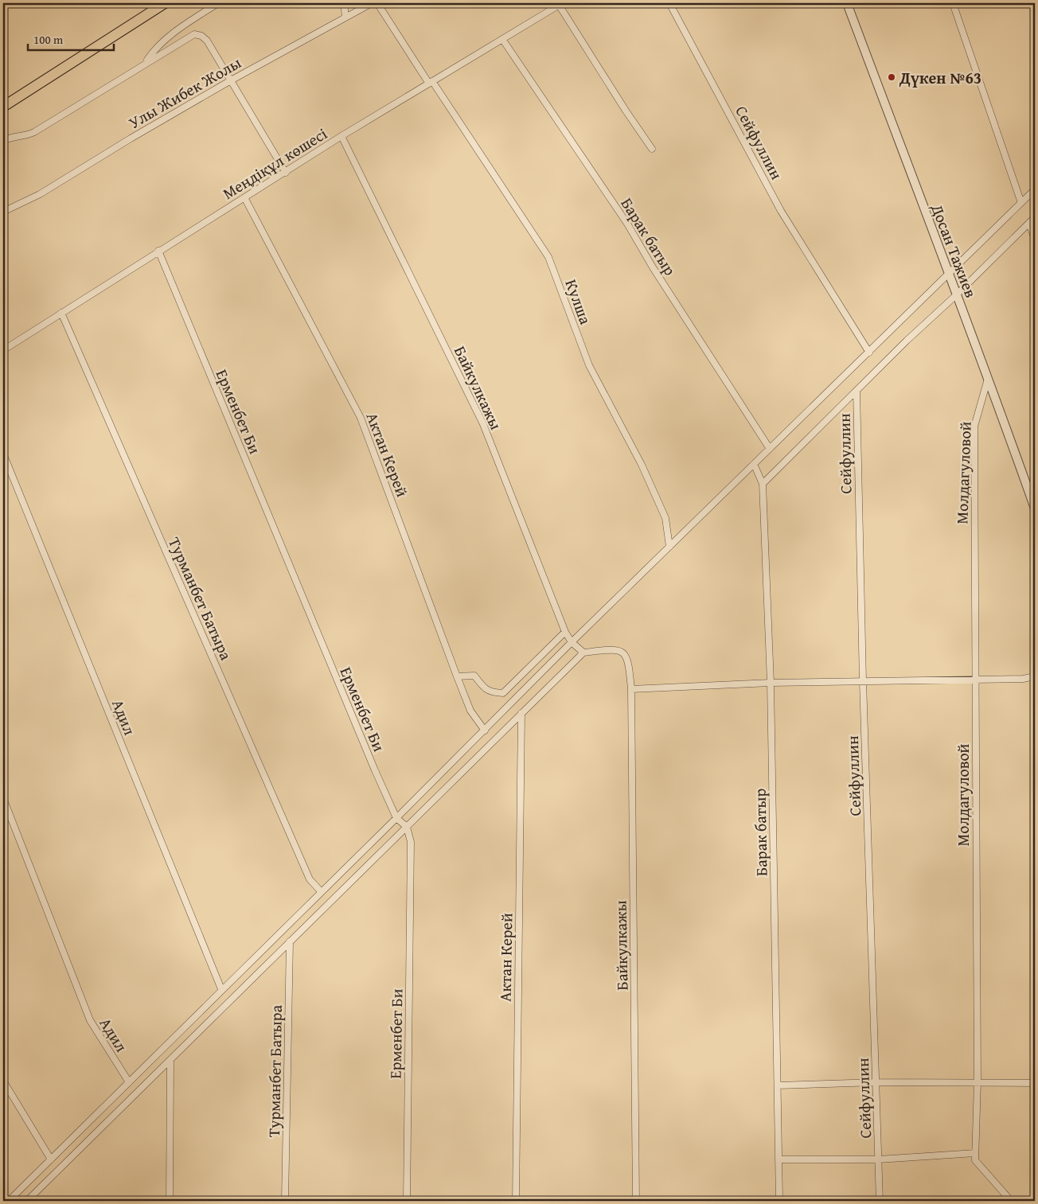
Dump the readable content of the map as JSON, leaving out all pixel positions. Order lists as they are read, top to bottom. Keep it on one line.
{"streets":{"street":["Улы Жибек Жолы","Сейфуллин","Меңдіқұл көшесі","Барак батыр","Досан Тажиев","Кулша","Байкулкажы","Ерменбет Би","Актан Керей","Молдагуловой","Турманбет Батыра","Адил"]},"crossings":[["Улы Жибек Жолы","Кулша"],["Меңдіқұл көшесі","Барак батыр"],["Меңдіқұл көшесі","Кулша"],["Меңдіқұл көшесі","Байкулкажы"],["Меңдіқұл көшесі","Ерменбет Би"],["Меңдіқұл көшесі","Актан Керей"],["Меңдіқұл көшесі","Турманбет Батыра"],["Досан Тажиев","Молдагуловой"]],"places":["Дүкен №63"],"scale_bar":"100 m"}
